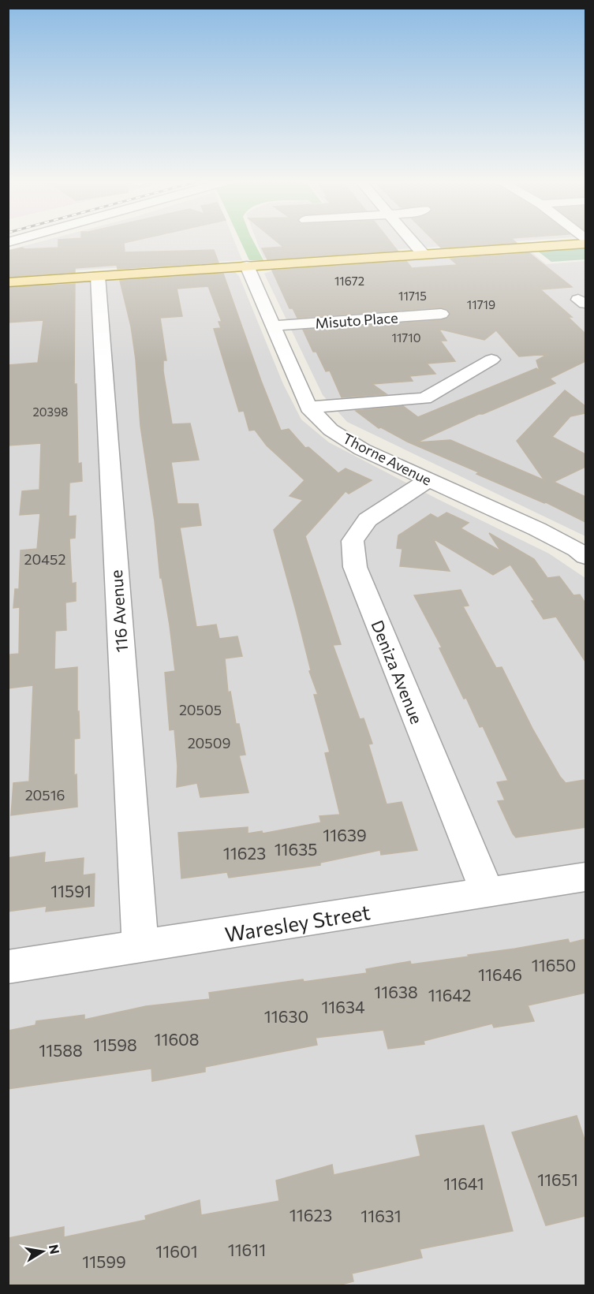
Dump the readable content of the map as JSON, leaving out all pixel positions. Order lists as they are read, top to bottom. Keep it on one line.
{"streets":{"street":["Misuto Place","Thorne Avenue","116 Avenue","Deniza Avenue","Waresley Street"]},"crossings":[["Misuto Place","Thorne Avenue"],["Thorne Avenue","Deniza Avenue"],["116 Avenue","Waresley Street"],["Deniza Avenue","Waresley Street"]],"house_numbers":["11672","11715","11719","11710","20398","20452","20505","20509","20516","11639","11635","11623","11591","11650","11646","11638","11642","11634","11630","11608","11598","11588","11651","11641","11623","11631","11611","11601","11599"],"north":"right"}
